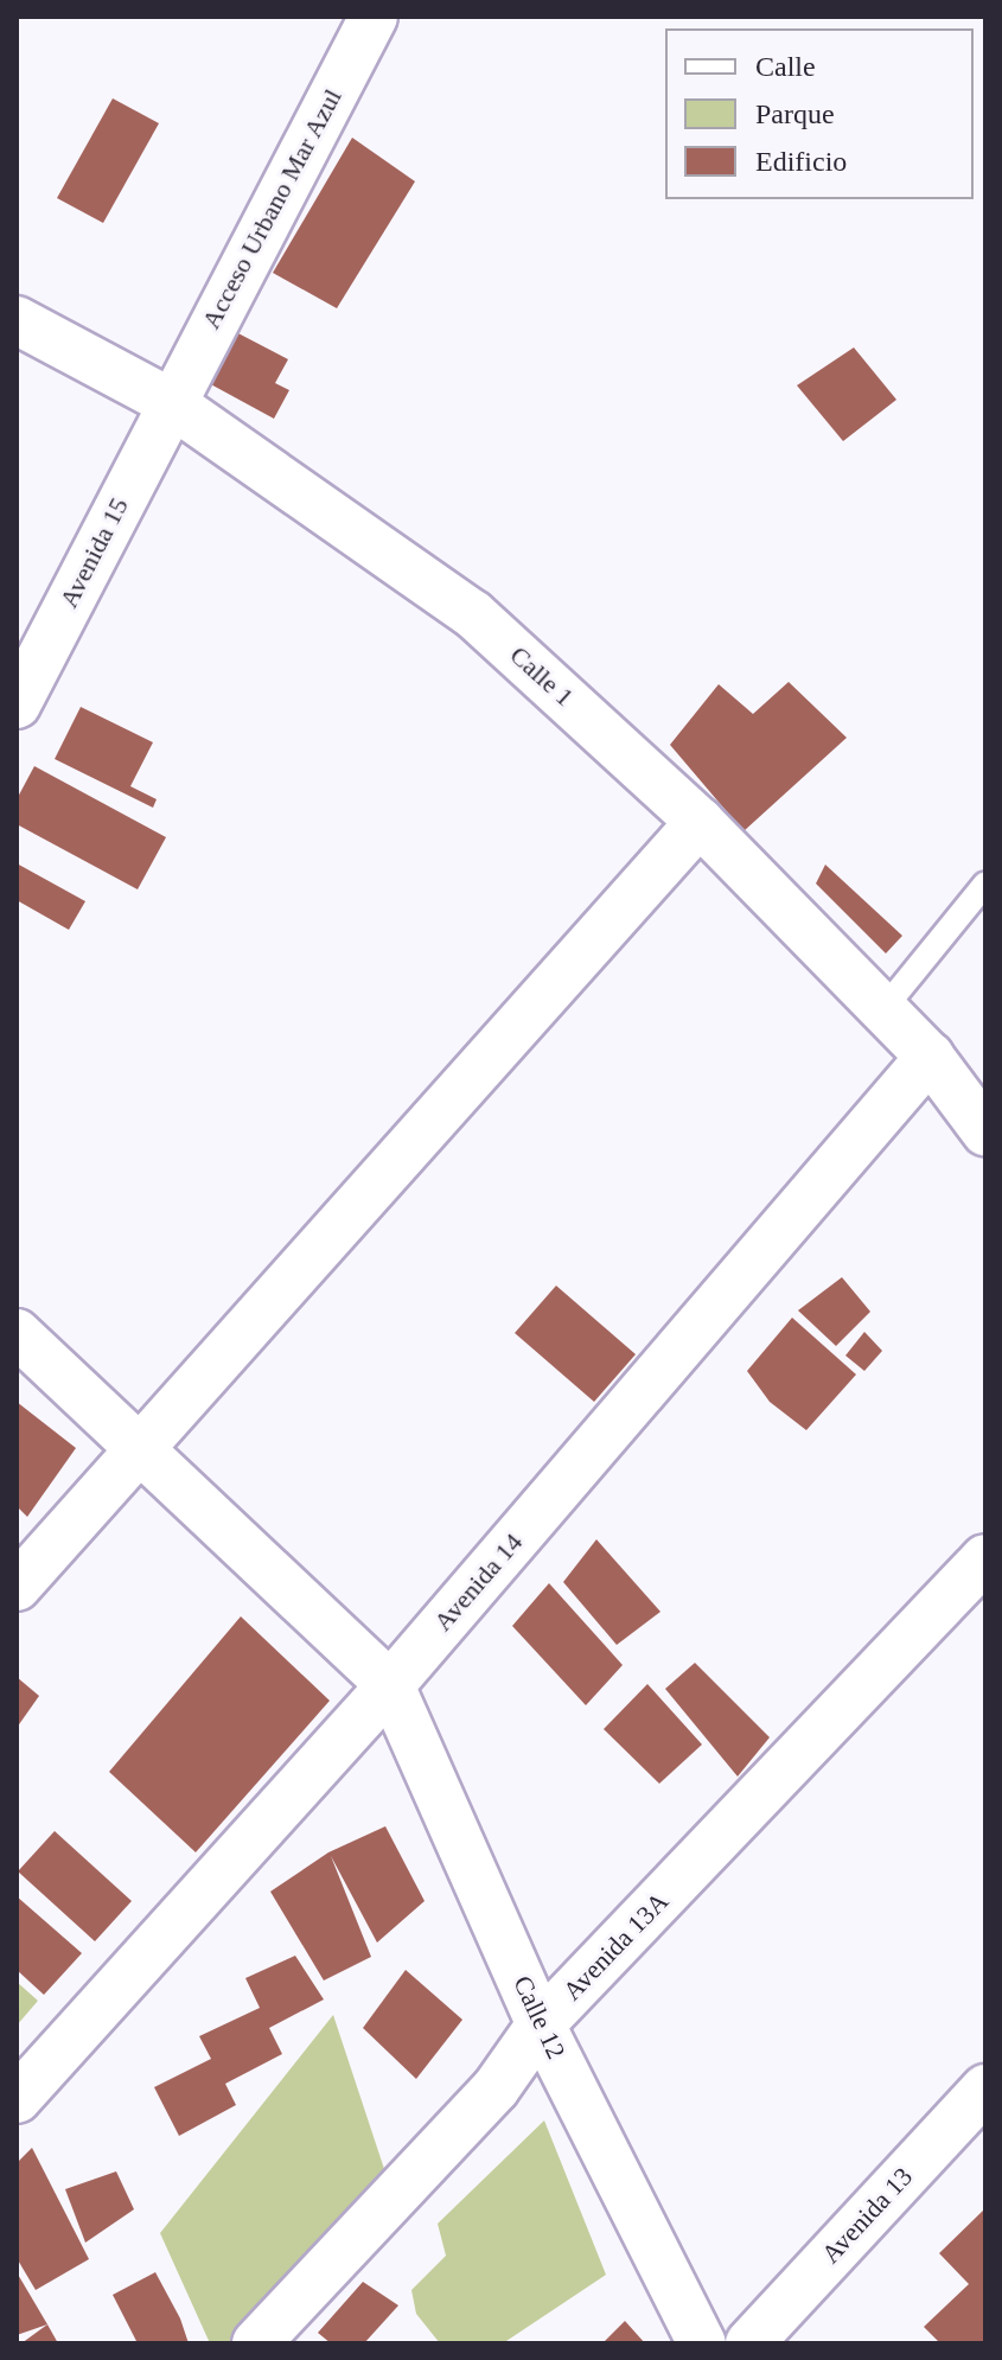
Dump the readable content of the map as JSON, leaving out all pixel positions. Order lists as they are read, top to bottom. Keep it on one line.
{"streets":{"street":["Acceso Urbano Mar Azul","Avenida 15","Calle 1","Avenida 14","Avenida 13A","Calle 12","Avenida 13"]},"crossings":[["Acceso Urbano Mar Azul","Avenida 15"],["Acceso Urbano Mar Azul","Calle 1"],["Avenida 15","Calle 1"],["Calle 1","Avenida 14"],["Avenida 14","Calle 12"],["Avenida 13A","Calle 12"]],"legend":["Calle","Parque","Edificio"]}
